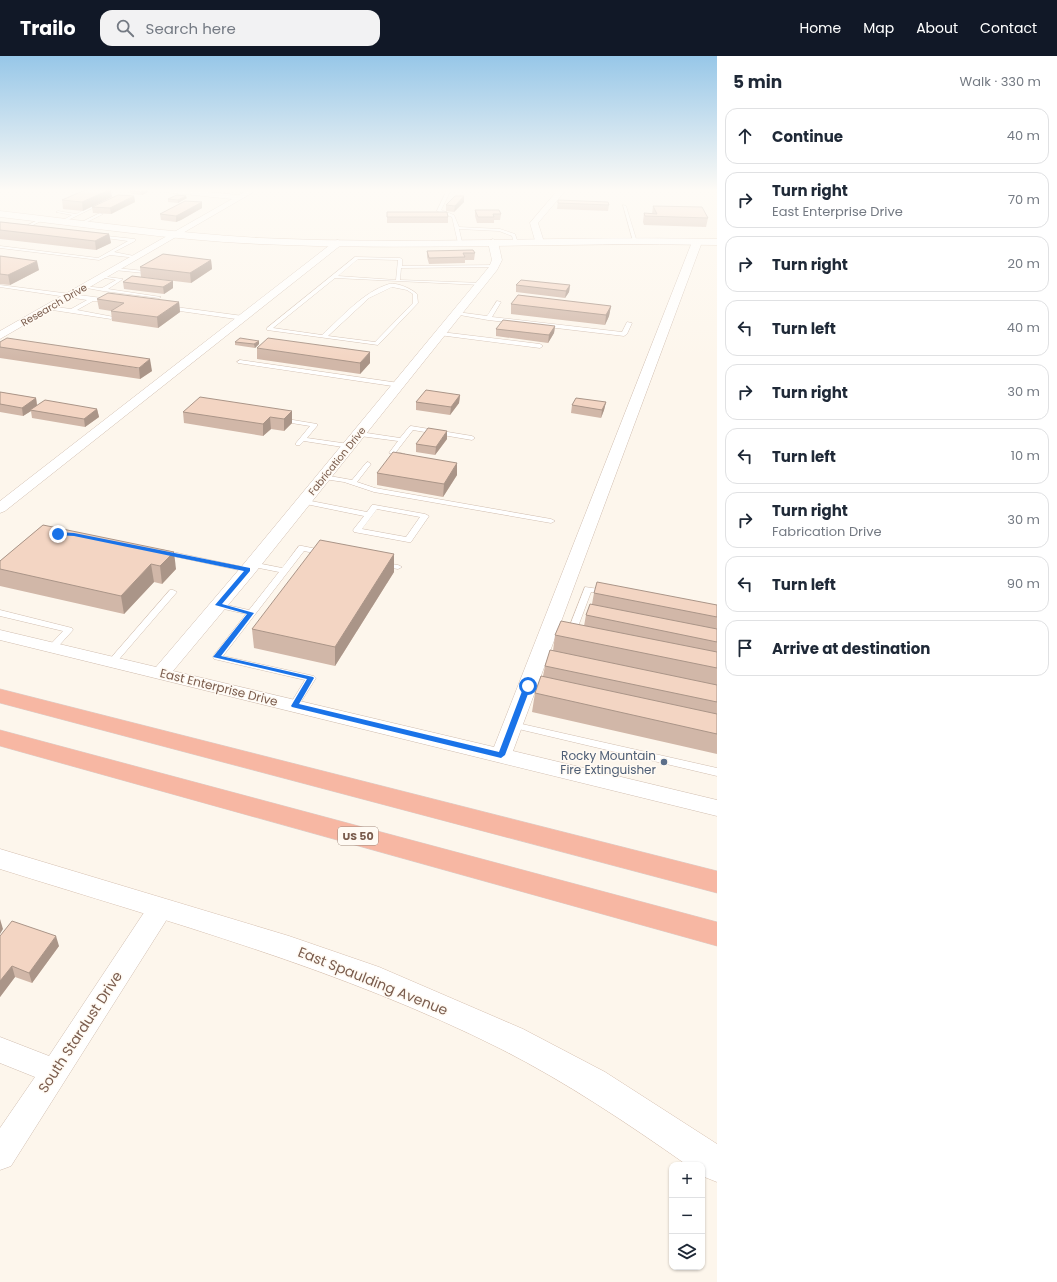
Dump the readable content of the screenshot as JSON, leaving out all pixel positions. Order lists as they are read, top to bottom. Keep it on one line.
{"streets":{"highway":["US 50"],"street":["Research Drive","Fabrication Drive","East Enterprise Drive","East Spaulding Avenue","South Stardust Drive"]},"crossings":[["Fabrication Drive","East Enterprise Drive"],["East Spaulding Avenue","South Stardust Drive"]],"places":["Rocky Mountain Fire Extinguisher"],"page":{"header":"Trailo","search":"Search here","nav":["Home","Map","About","Contact"],"heading":["5 min","Walk · 330 m"],"list":[["Continue","40 m"],["Turn right","East Enterprise Drive","70 m"],["Turn right","20 m"],["Turn left","40 m"],["Turn right","30 m"],["Turn left","10 m"],["Turn right","Fabrication Drive","30 m"],["Turn left","90 m"],"Arrive at destination"],"map_buttons":["+","−"]}}
